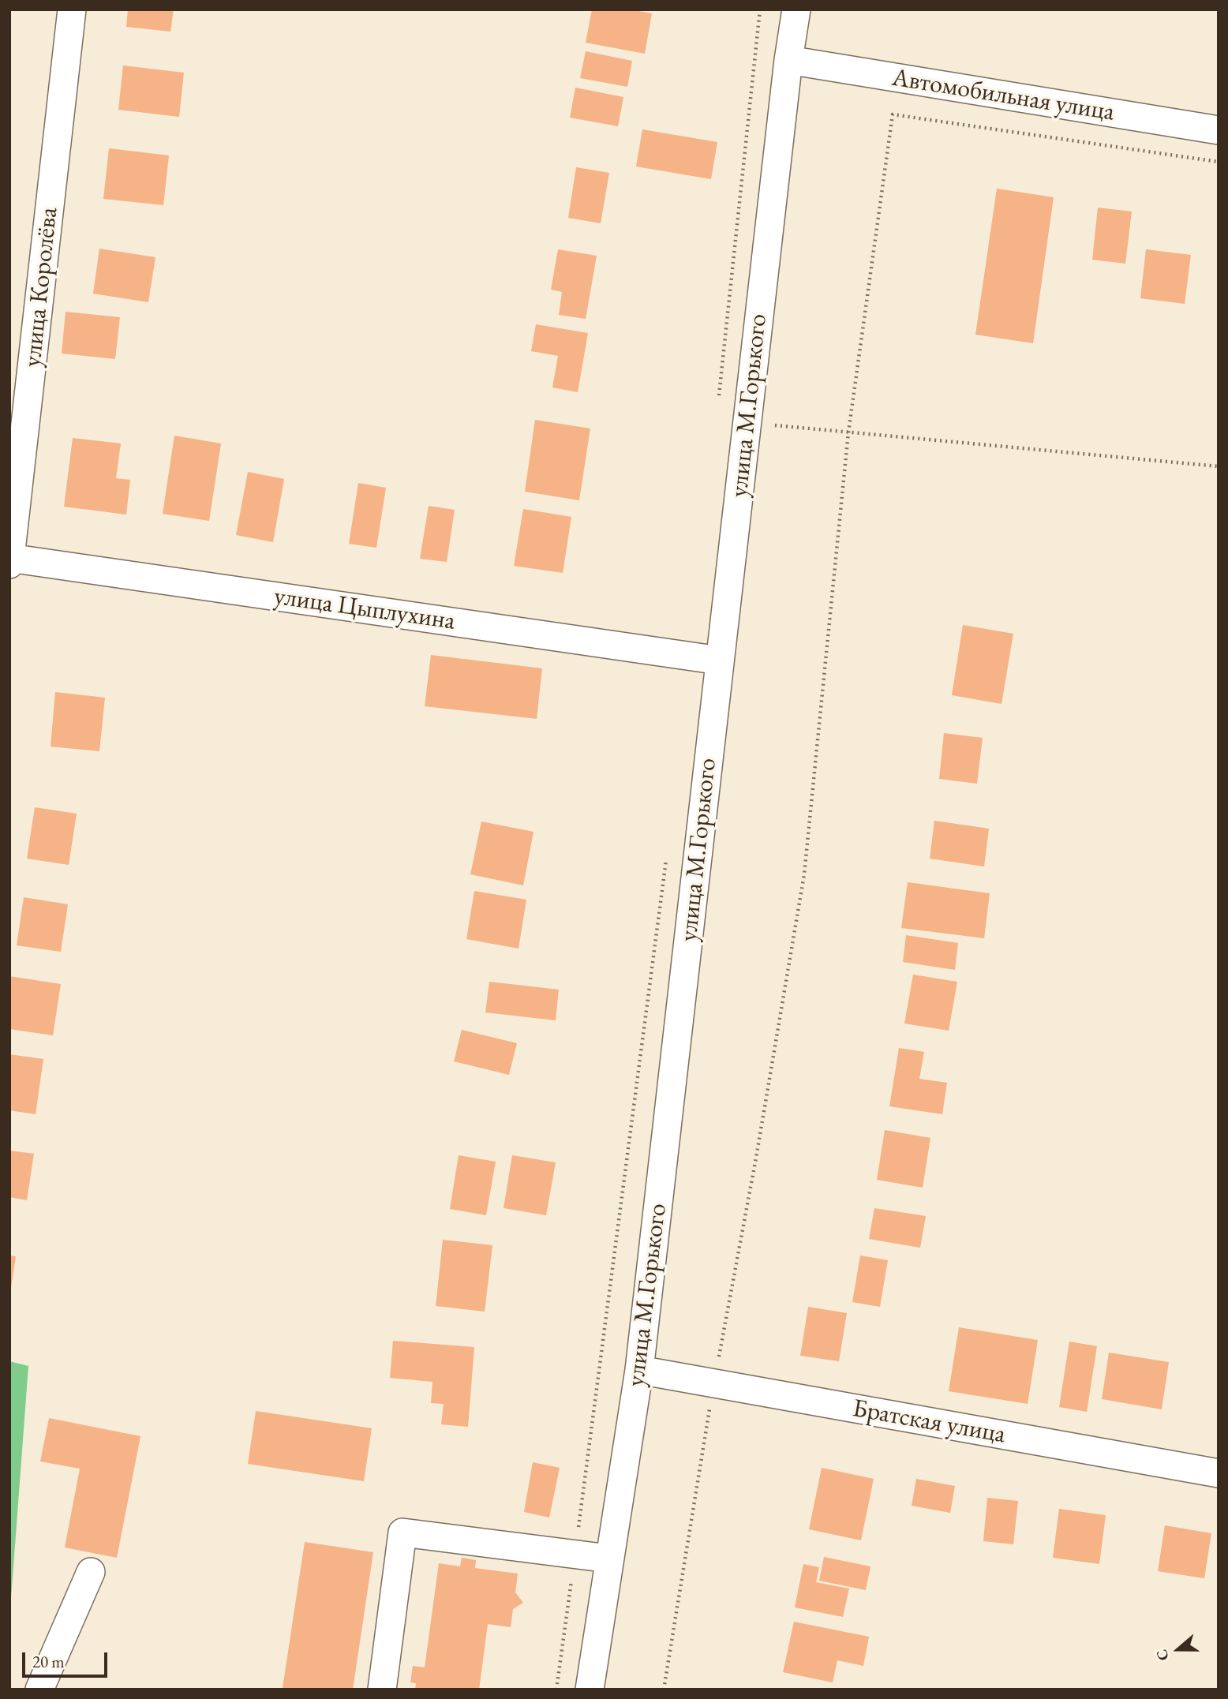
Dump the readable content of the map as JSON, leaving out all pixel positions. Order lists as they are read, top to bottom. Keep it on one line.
{"streets":{"street":["Автомобильная улица","улица Королёва","улица М.Горького","улица Цыплухина","Братская улица"]},"crossings":[["Автомобильная улица","улица М.Горького"],["улица Королёва","улица Цыплухина"],["улица М.Горького","улица Цыплухина"],["улица М.Горького","Братская улица"]],"scale_bar":"20 m","north":"left"}
